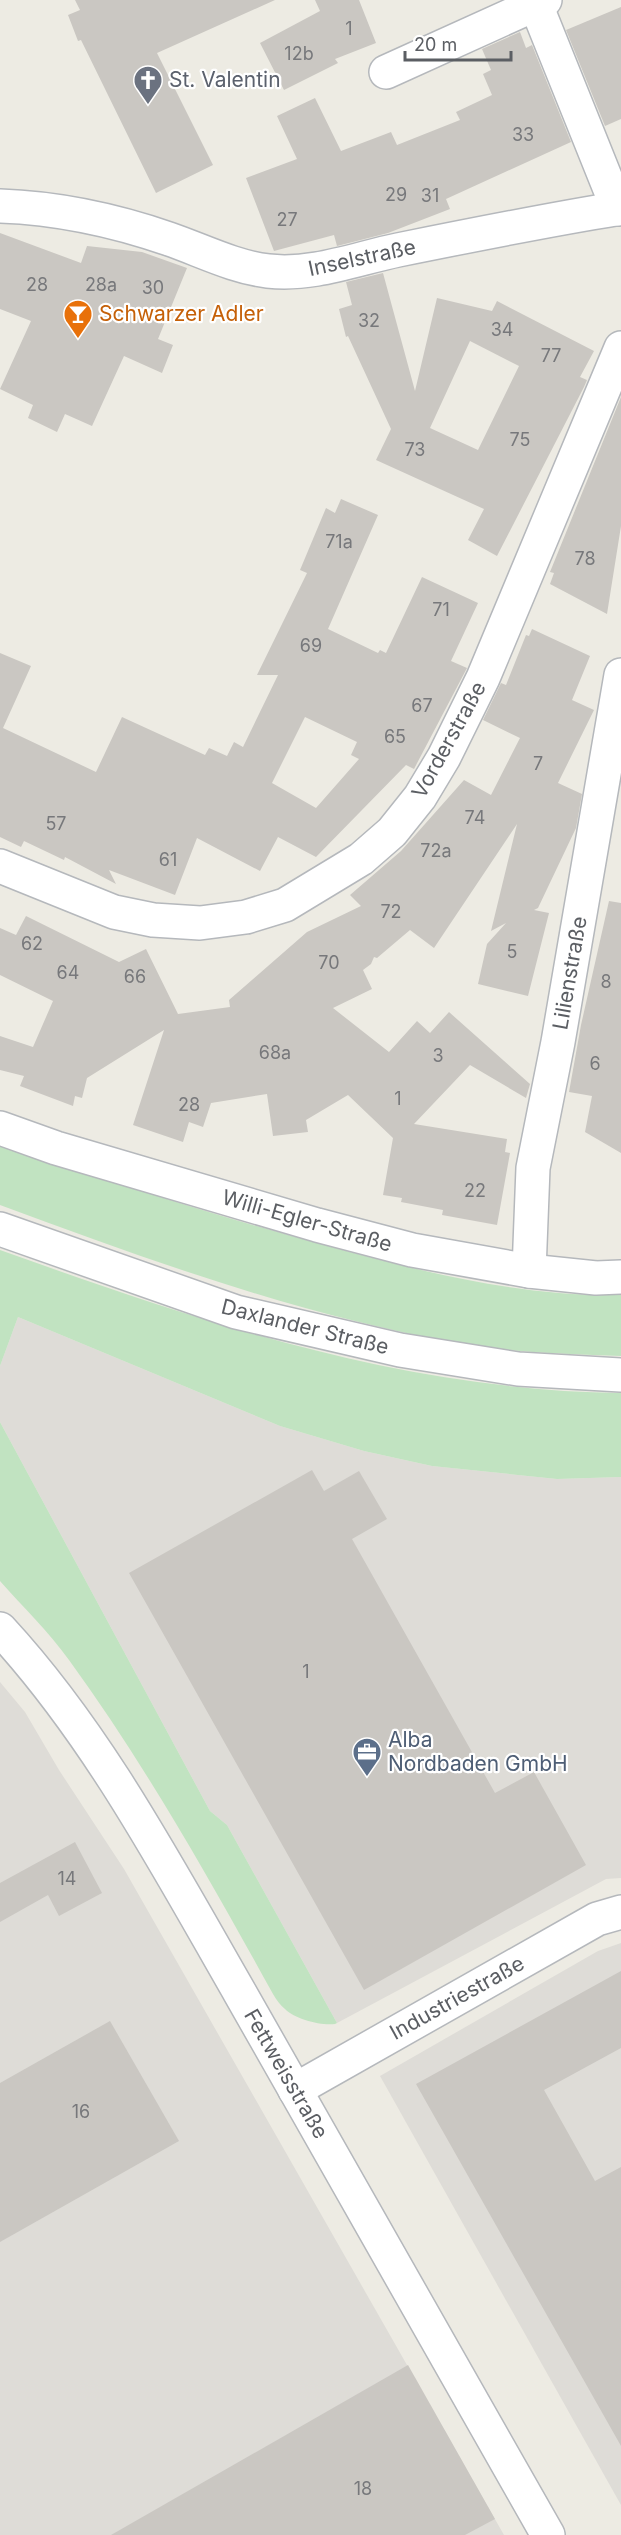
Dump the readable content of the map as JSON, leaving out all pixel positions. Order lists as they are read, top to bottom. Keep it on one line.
{"streets":{"street":["Inselstraße","Vorderstraße","Lilienstraße","Willi-Egler-Straße","Daxlander Straße","Industriestraße","Fettweisstraße"]},"crossings":[["Lilienstraße","Willi-Egler-Straße"],["Industriestraße","Fettweisstraße"]],"places":{"church":["St. Valentin"],"bar":["Schwarzer Adler"],"office":["Alba Nordbaden GmbH"]},"house_numbers":["1","12b","33","29","31","27","28","28a","30","32","34","77","75","73","71a","78","71","69","67","65","7","74","57","72a","61","72","62","5","70","64","66","8","68a","3","6","1","28","22","1","14","16","18"],"scale_bar":"20 m"}
